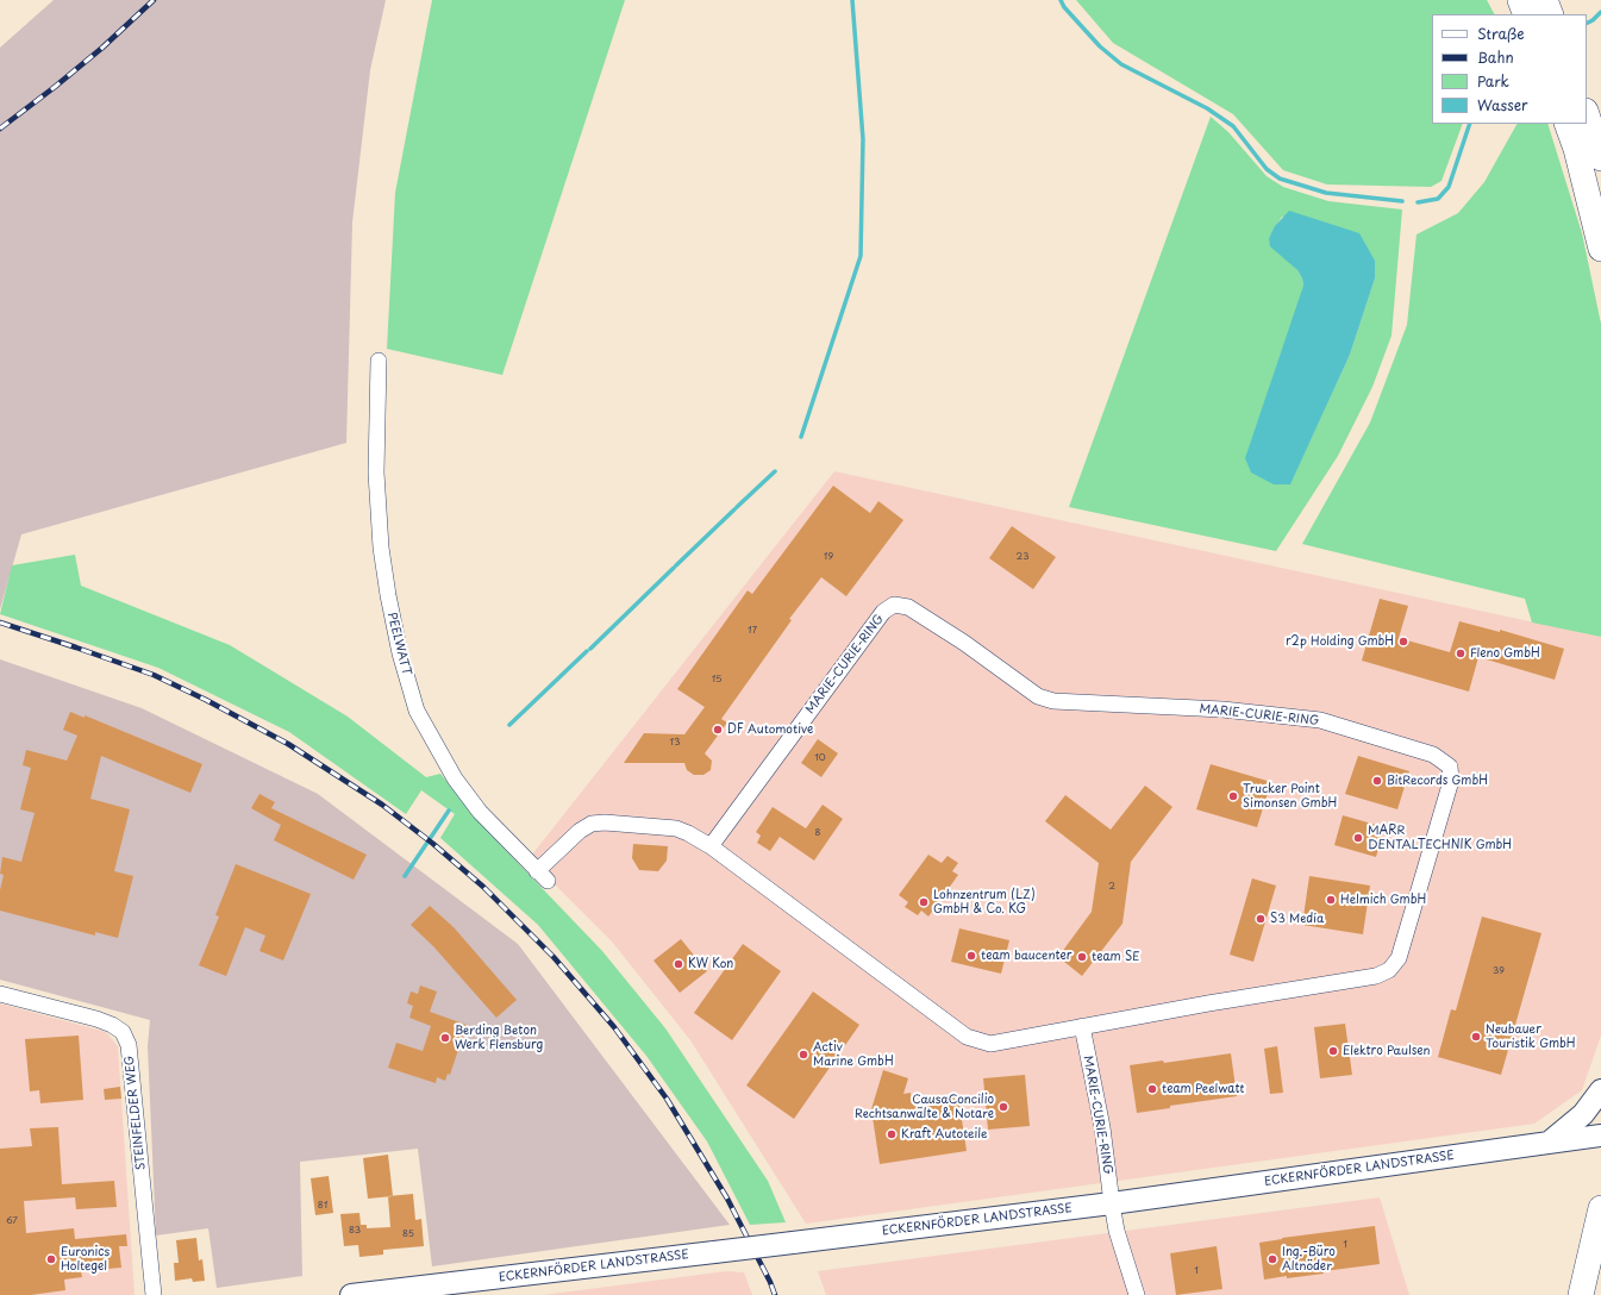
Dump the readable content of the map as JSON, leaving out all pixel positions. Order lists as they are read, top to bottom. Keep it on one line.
{"streets":{"street":["PEELWATT","MARIE-CURIE-RING","STEINFELDER WEG","ECKERNFÖRDER LANDSTRASSE"]},"crossings":[["PEELWATT","MARIE-CURIE-RING"],["MARIE-CURIE-RING","ECKERNFÖRDER LANDSTRASSE"]],"places":["r2p Holding GmbH","Fleno GmbH","DF Automotive","BitRecords GmbH","Trucker Point Simonsen GmbH","MARR DENTALTECHNIK GmbH","Helmich GmbH","Lohnzentrum (LZ) GmbH & Co. KG","S3 Media","team baucenter","team SE","KW Kon","Neubauer Touristik GmbH","Berding Beton Werk Flensburg","Elektro Paulsen","Activ Marine GmbH","team Peelwatt","CausaConcilio Rechtsanwälte & Notare","Kraft Autoteile","Euronics Holtegel","Ing.-Büro Altnöder"],"house_numbers":["19","23","17","15","13","10","8","2","39","81","67","83","85","1","1"],"legend":["Straße","Bahn","Park","Wasser"]}
